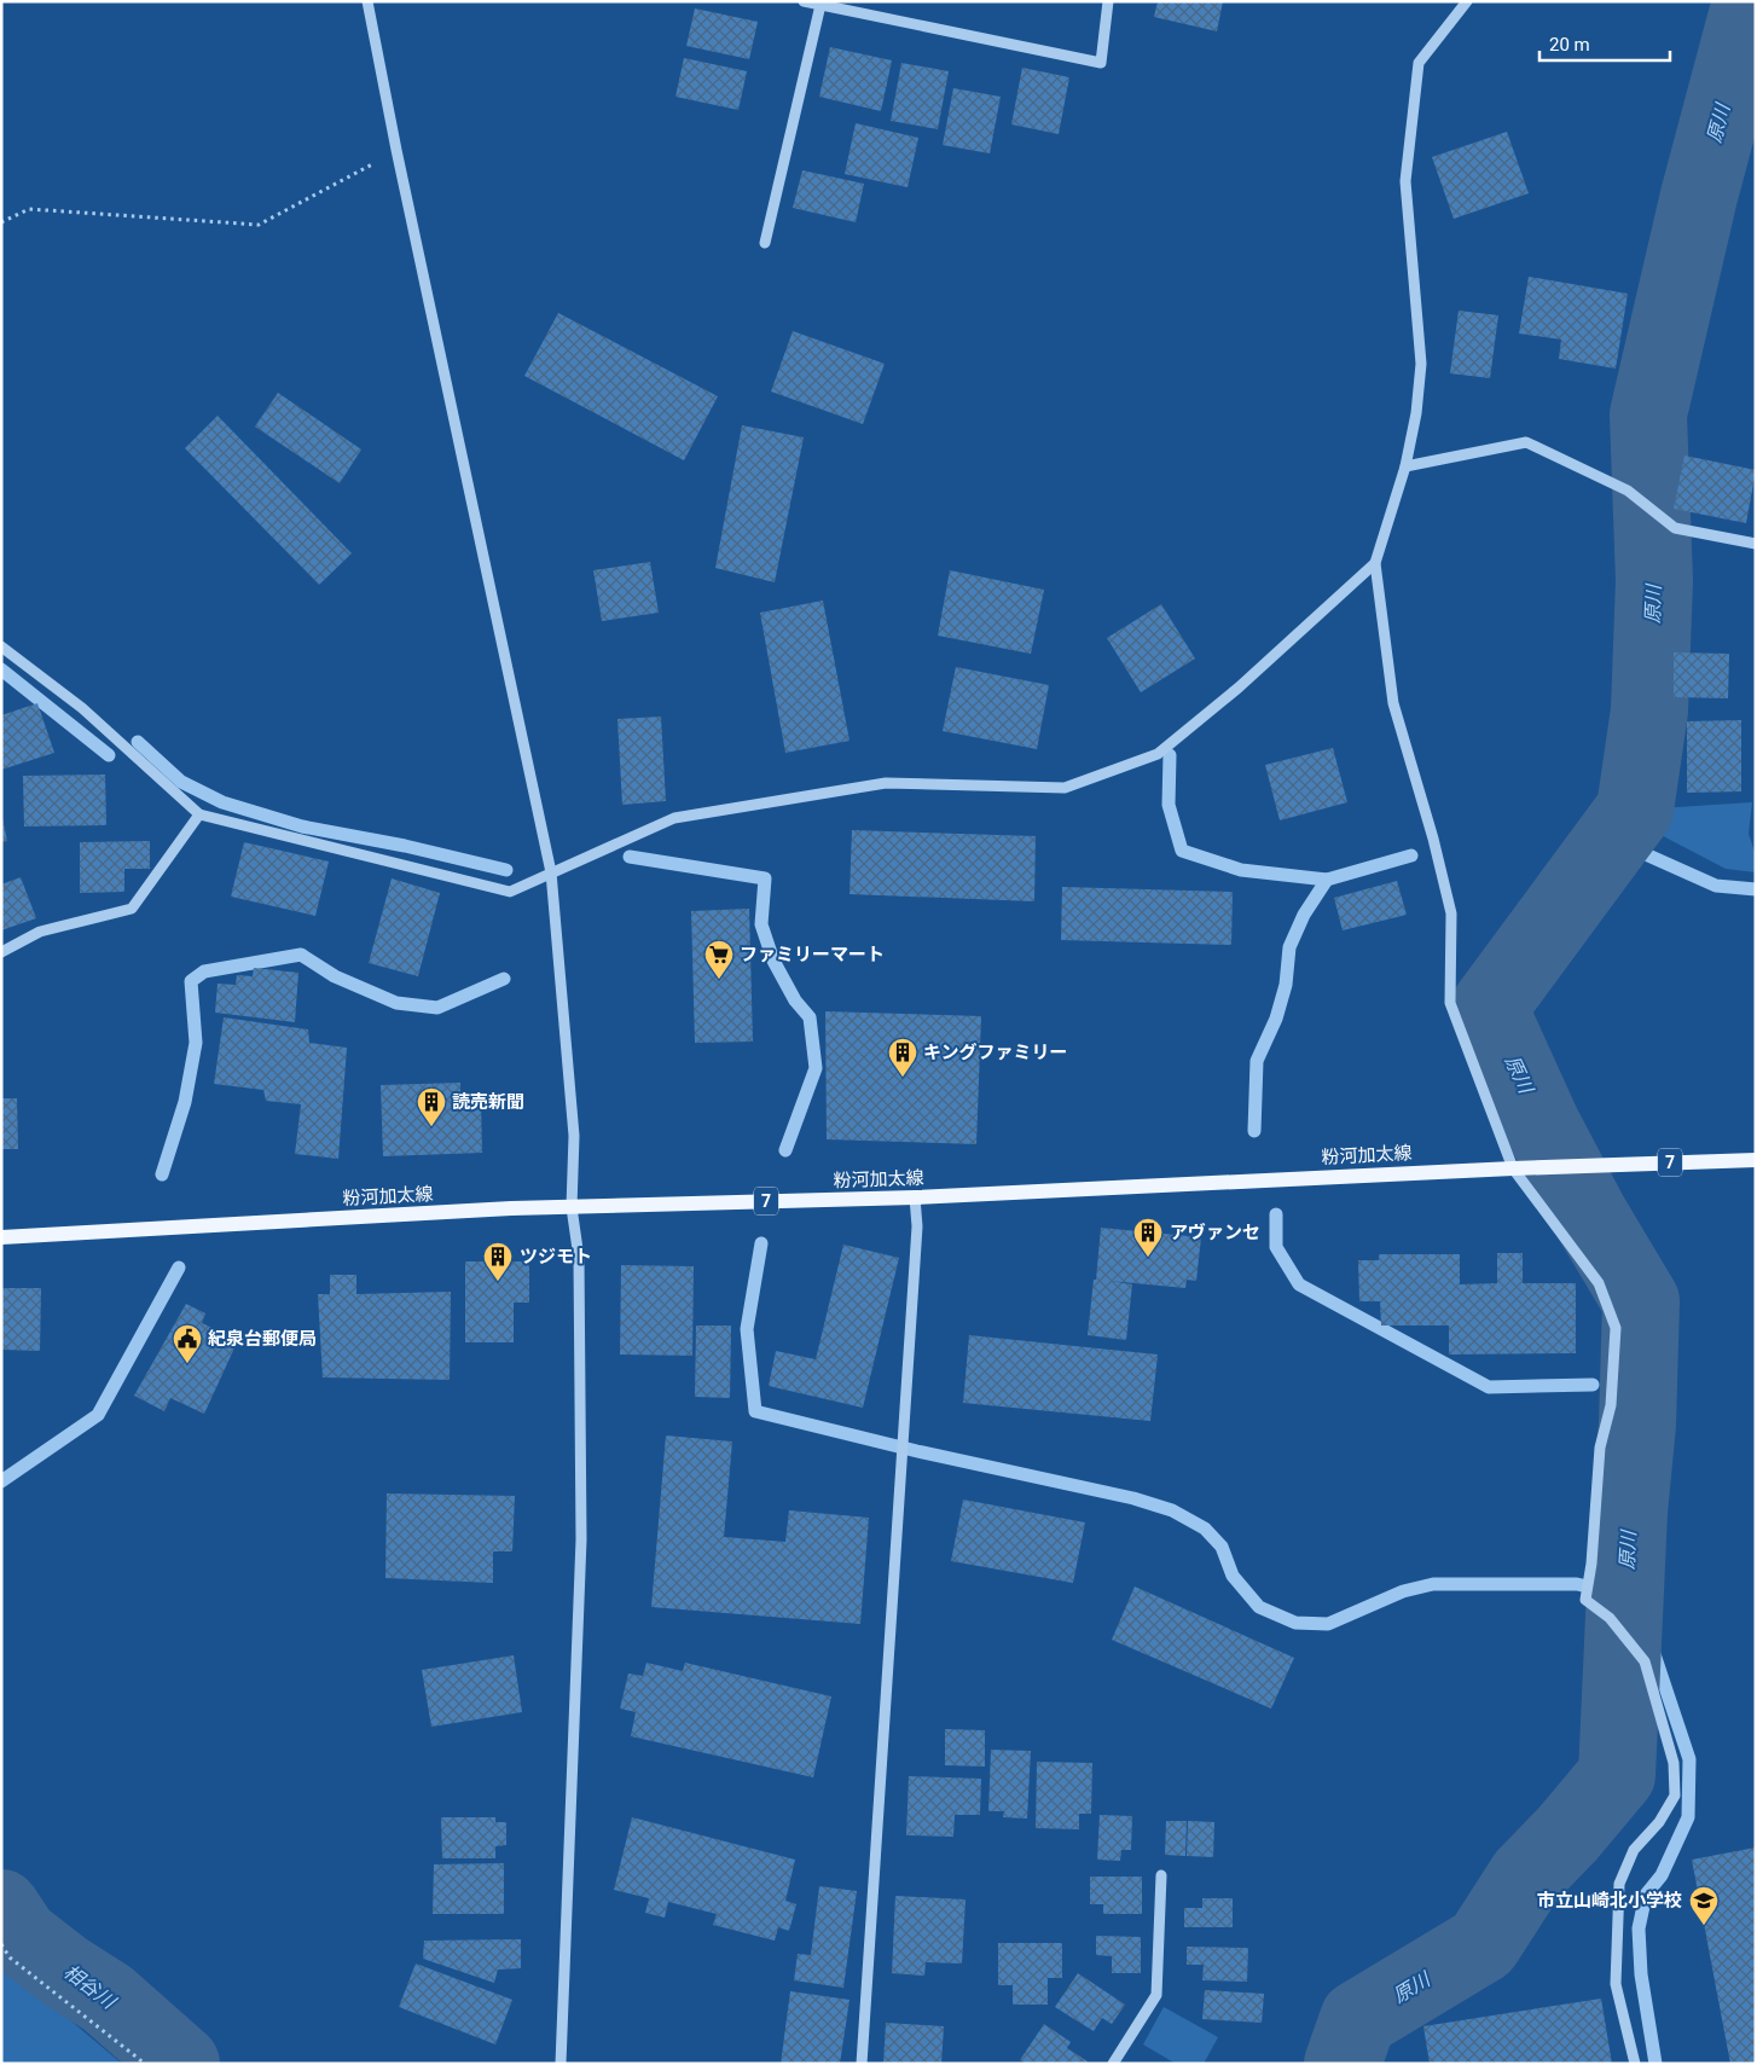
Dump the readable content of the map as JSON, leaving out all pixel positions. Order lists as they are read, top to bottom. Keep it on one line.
{"streets":{"main road":["粉河加太線","7"]},"water":["原川","相谷川"],"places":{"supermarket":["ファミリーマート"],"building":["キングファミリー","読売新聞","アヴァンセ","ツジモト"],"public building":["紀泉台郵便局"],"school or university":["市立山崎北小学校"]},"scale_bar":"20 m"}
